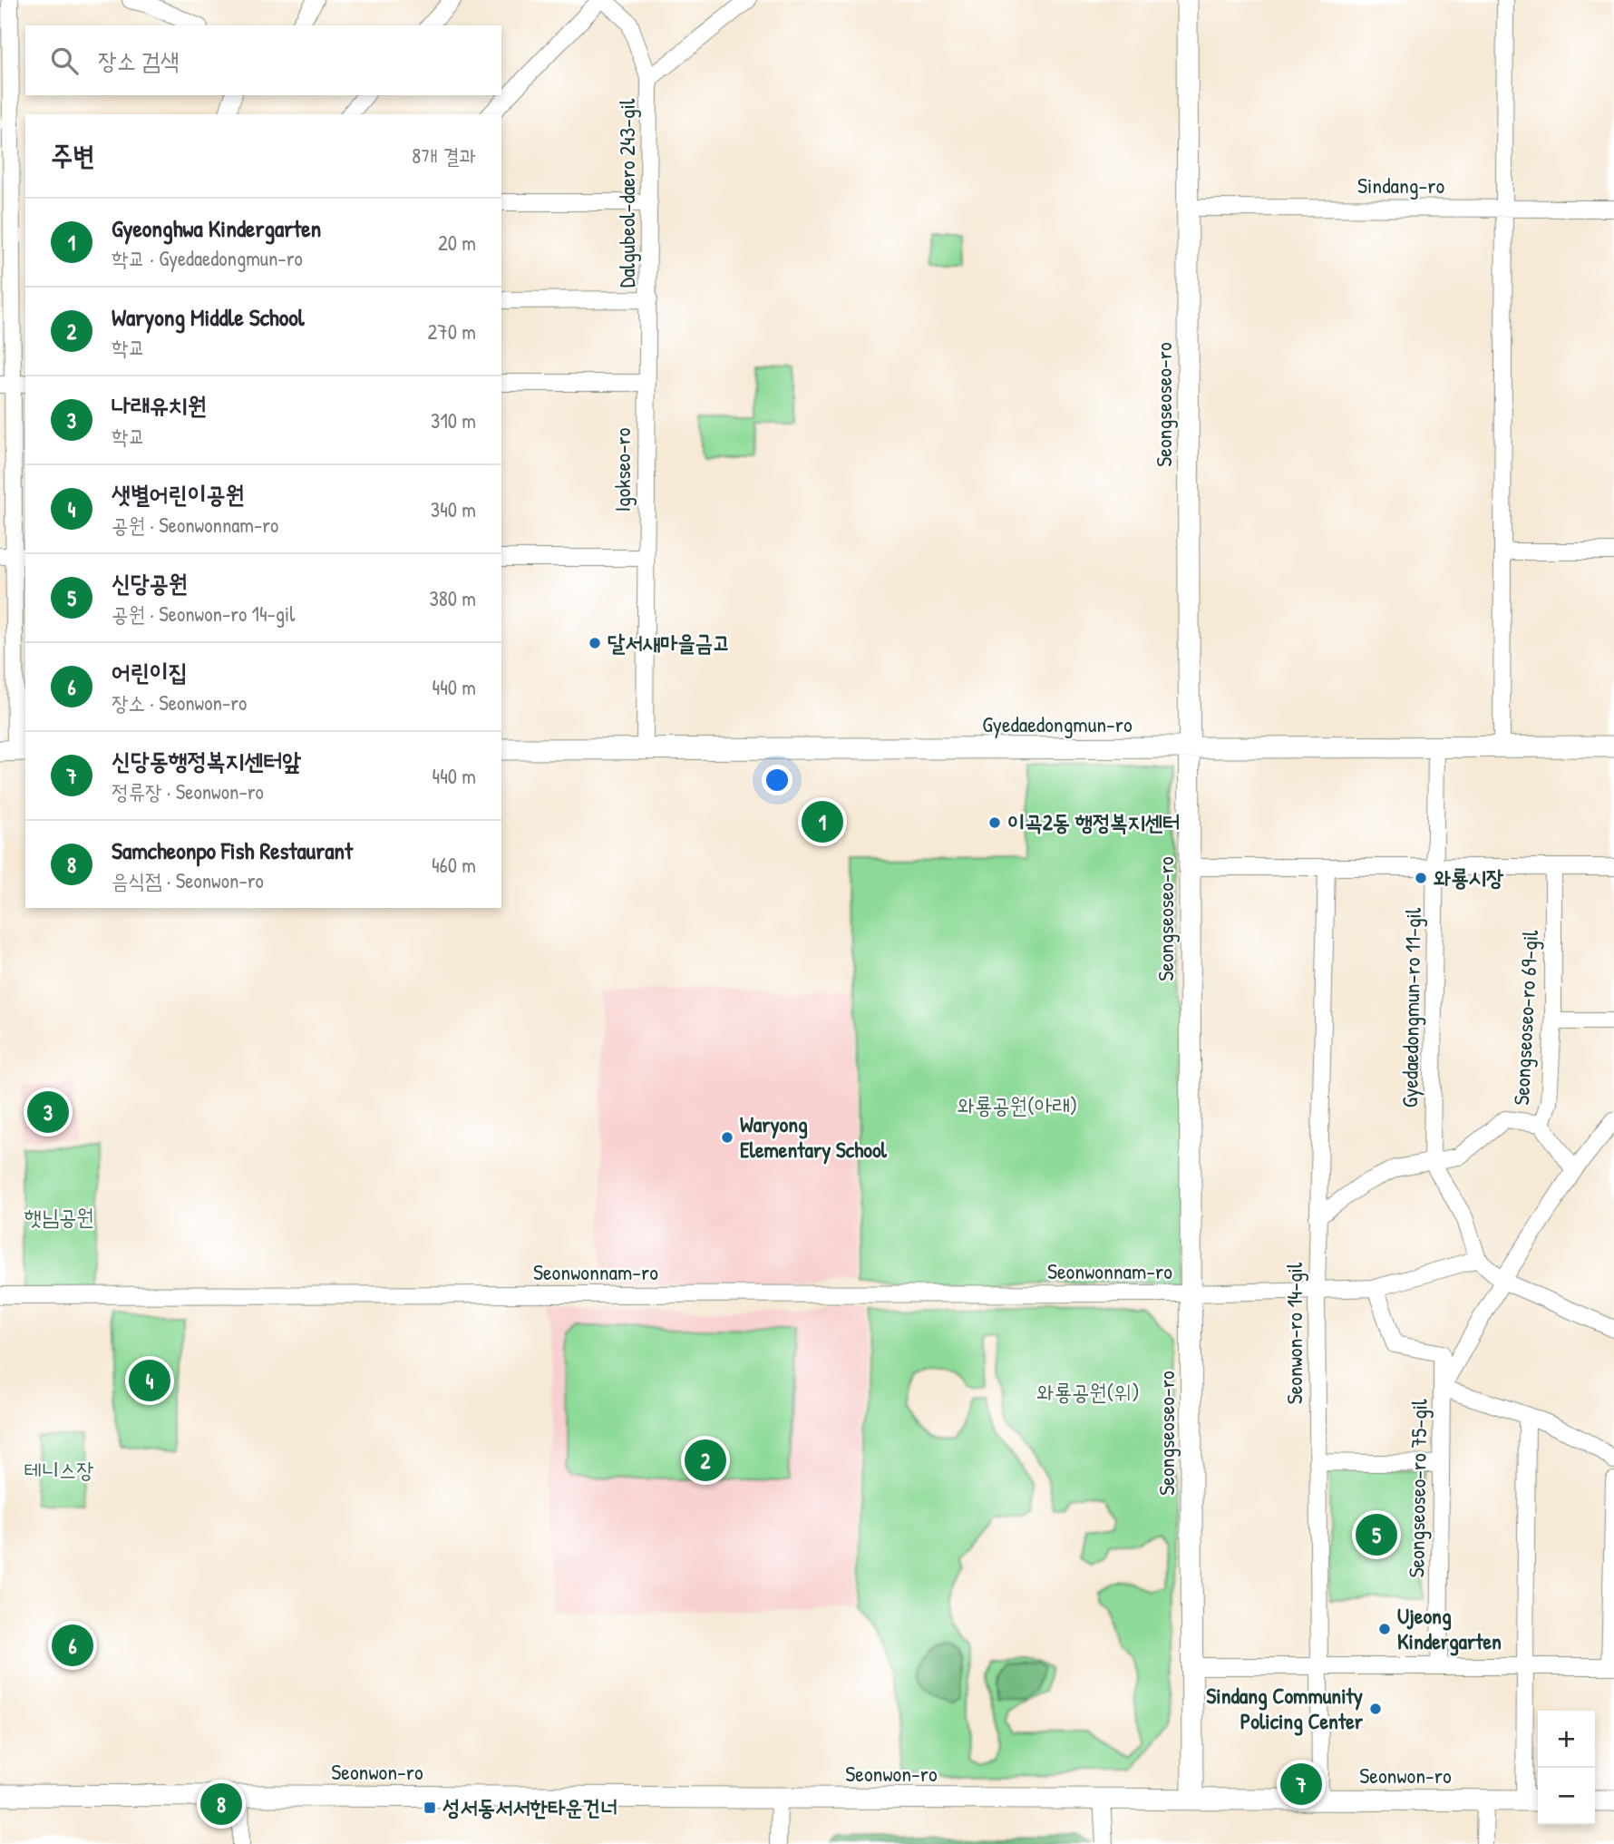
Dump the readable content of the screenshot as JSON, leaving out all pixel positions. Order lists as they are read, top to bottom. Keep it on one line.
{"streets":{"main road":["Seongseoseo-ro","Gyedaedongmun-ro","Seonwon-ro"],"street":["Sindang-ro","Dalgubeol-daero 243-gil","Igokseo-ro","Gyedaedongmun-ro 11-gil","Seongseoseo-ro 69-gil","Seonwonnam-ro","Seonwon-ro 14-gil","Seongseoseo-ro 75-gil"]},"crossings":[["Sindang-ro","Seongseoseo-ro"],["Dalgubeol-daero 243-gil","Igokseo-ro"],["Seongseoseo-ro","Gyedaedongmun-ro"],["Seongseoseo-ro","Seonwonnam-ro"],["Seongseoseo-ro","Seonwon-ro"],["Igokseo-ro","Gyedaedongmun-ro"],["Gyedaedongmun-ro","Gyedaedongmun-ro 11-gil"],["Gyedaedongmun-ro 11-gil","Seongseoseo-ro 69-gil"],["Seongseoseo-ro 69-gil","Seonwon-ro 14-gil"],["Seonwonnam-ro","Seonwon-ro 14-gil"],["Seonwonnam-ro","Seongseoseo-ro 75-gil"],["Seonwon-ro 14-gil","Seonwon-ro"]],"parks":["와룡공원(아래)","햇님공원","와룡공원(위)","테니스장"],"places":{"other":["달서새마을금고","이곡2동 행정복지센터","와룡시장","Waryong Elementary School","Ujeong Kindergarten","Sindang Community Policing Center"],"transit":["성서동서서한타운건너"]},"page":{"search":"장소 검색","heading":["주변","8개 결과"],"list":[{"mark":"1","name":"Gyeonghwa Kindergarten","note":"학교 · Gyedaedongmun-ro","value":"20 m"},{"mark":"2","name":"Waryong Middle School","note":"학교","value":"270 m"},{"mark":"3","name":"나래유치원","note":"학교","value":"310 m"},{"mark":"4","name":"샛별어린이공원","note":"공원 · Seonwonnam-ro","value":"340 m"},{"mark":"5","name":"신당공원","note":"공원 · Seonwon-ro 14-gil","value":"380 m"},{"mark":"6","name":"어린이집","note":"장소 · Seonwon-ro","value":"440 m"},{"mark":"7","name":"신당동행정복지센터앞","note":"정류장 · Seonwon-ro","value":"440 m"},{"mark":"8","name":"Samcheonpo Fish Restaurant","note":"음식점 · Seonwon-ro","value":"460 m"}],"pins":["1","3","4","2","5","6","7","8"],"map_buttons":["+","−"]}}
